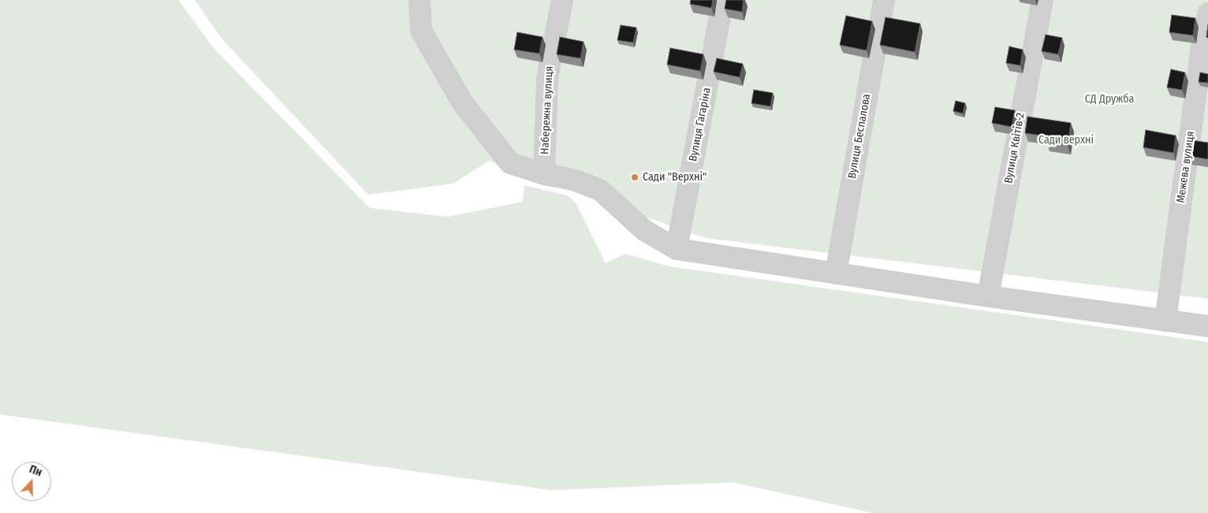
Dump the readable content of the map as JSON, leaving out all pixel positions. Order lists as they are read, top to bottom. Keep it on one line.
{"streets":{"street":["Набережна вулиця","Вулиця Гагаріна","Вулиця Беспалова","Вулиця Квітів-2","Межева вулиця"]},"parks":["СД Дружба","Сади верхні"],"places":["Сади \"Верхні\""],"north":"top"}
